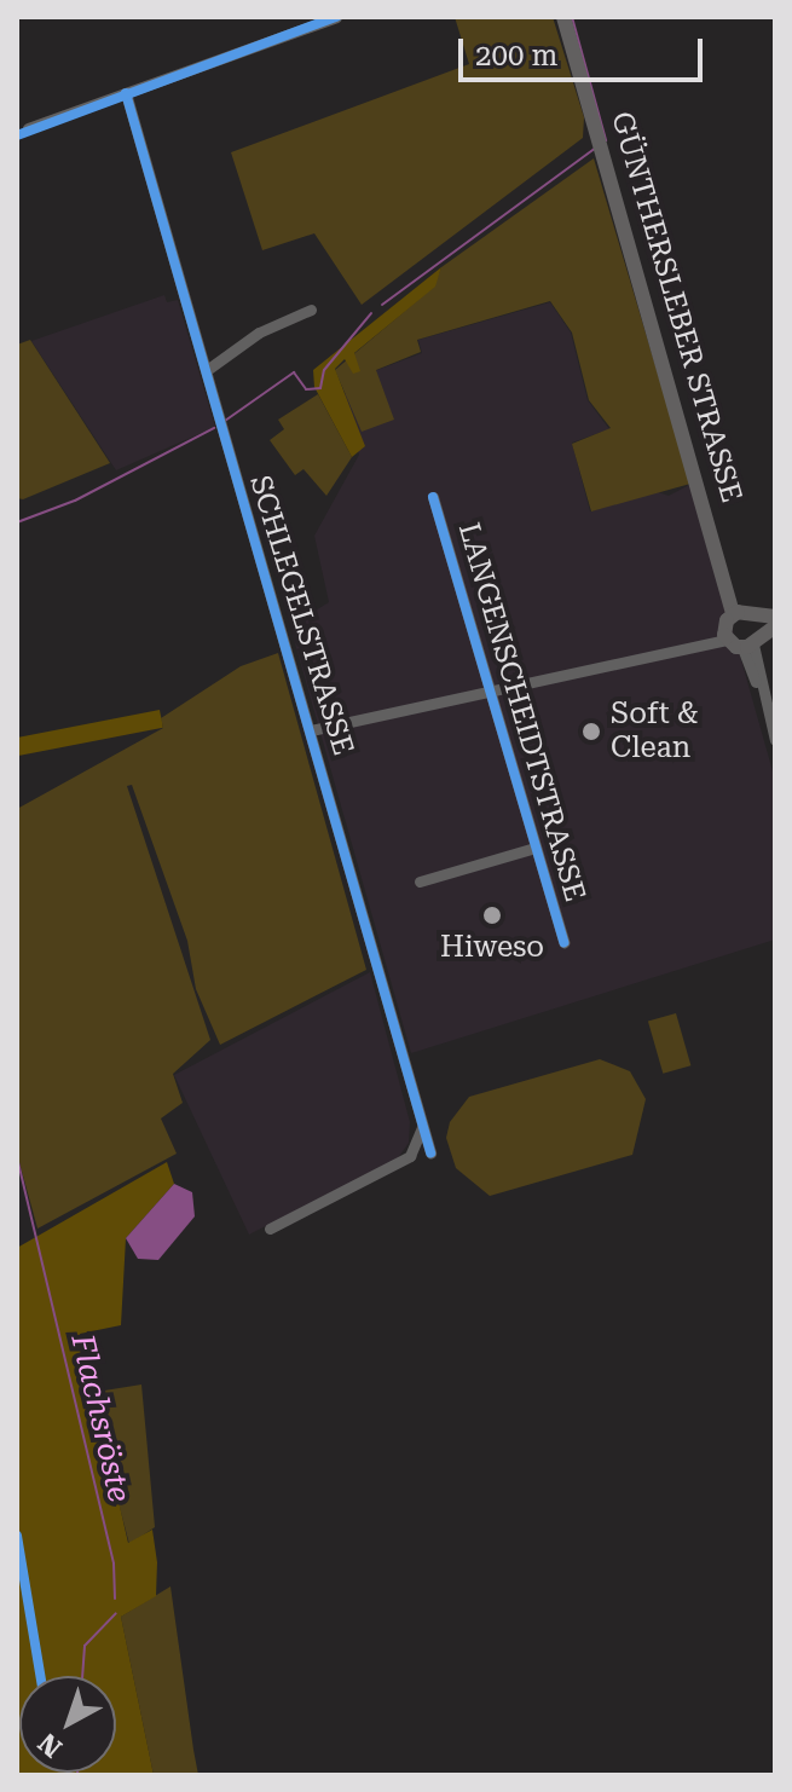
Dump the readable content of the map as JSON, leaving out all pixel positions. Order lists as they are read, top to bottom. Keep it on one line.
{"streets":{"main road":["GÜNTHERSLEBER STRASSE"],"street":["SCHLEGELSTRASSE","LANGENSCHEIDTSTRASSE"]},"water":["Flachsröste"],"places":["Soft & Clean","Hiweso"],"scale_bar":"200 m","north":"bottom left"}
